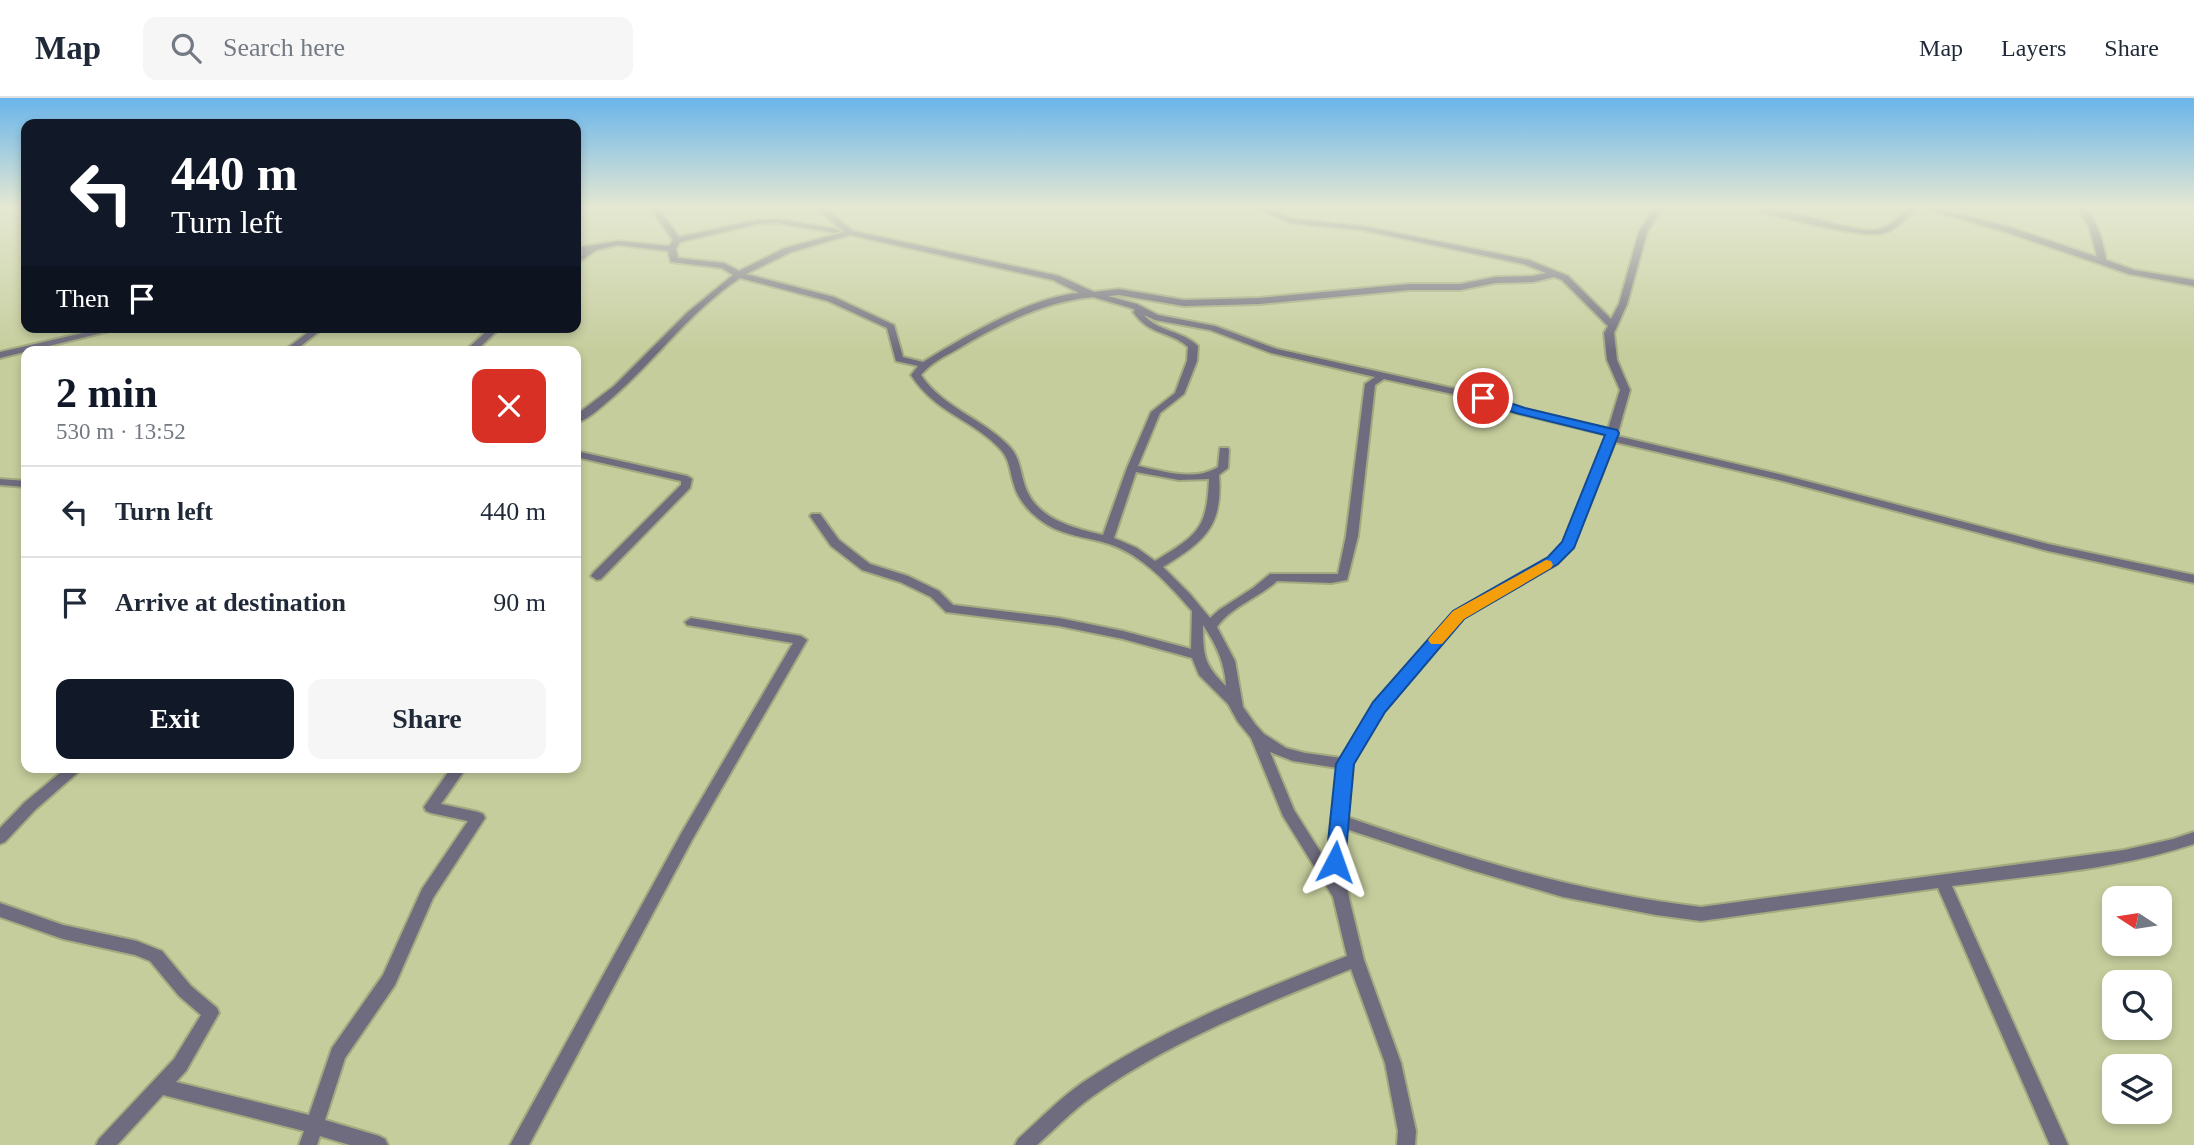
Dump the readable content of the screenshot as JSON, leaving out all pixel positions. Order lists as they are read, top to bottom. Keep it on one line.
{"north":"left","page":{"header":"Map","search":"Search here","nav":["Map","Layers","Share"],"turn":["440 m","Turn left"],"then":"Then","heading":["2 min","530 m · 13:52"],"list":[{"name":"Turn left","value":"440 m"},{"name":"Arrive at destination","value":"90 m"}],"buttons":["Exit","Share"]}}
